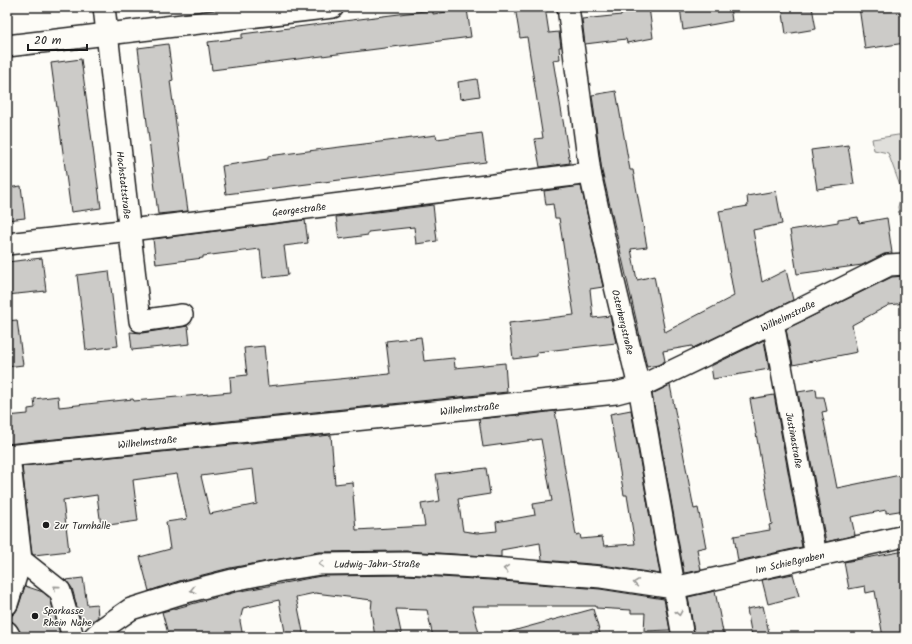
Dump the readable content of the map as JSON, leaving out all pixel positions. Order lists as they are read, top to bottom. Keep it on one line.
{"streets":{"street":["Hochstattstraße","Georgestraße","Wilhelmstraße","Osterbergstraße","Justinastraße","Im Schießgraben","Ludwig-Jahn-Straße"]},"crossings":[["Hochstattstraße","Georgestraße"],["Georgestraße","Osterbergstraße"],["Wilhelmstraße","Osterbergstraße"],["Wilhelmstraße","Justinastraße"],["Osterbergstraße","Im Schießgraben"],["Osterbergstraße","Ludwig-Jahn-Straße"],["Justinastraße","Im Schießgraben"],["Im Schießgraben","Ludwig-Jahn-Straße"]],"one_way":["Ludwig-Jahn-Straße"],"places":["Zur Turnhalle","Sparkasse Rhein Nahe"],"scale_bar":"20 m"}
